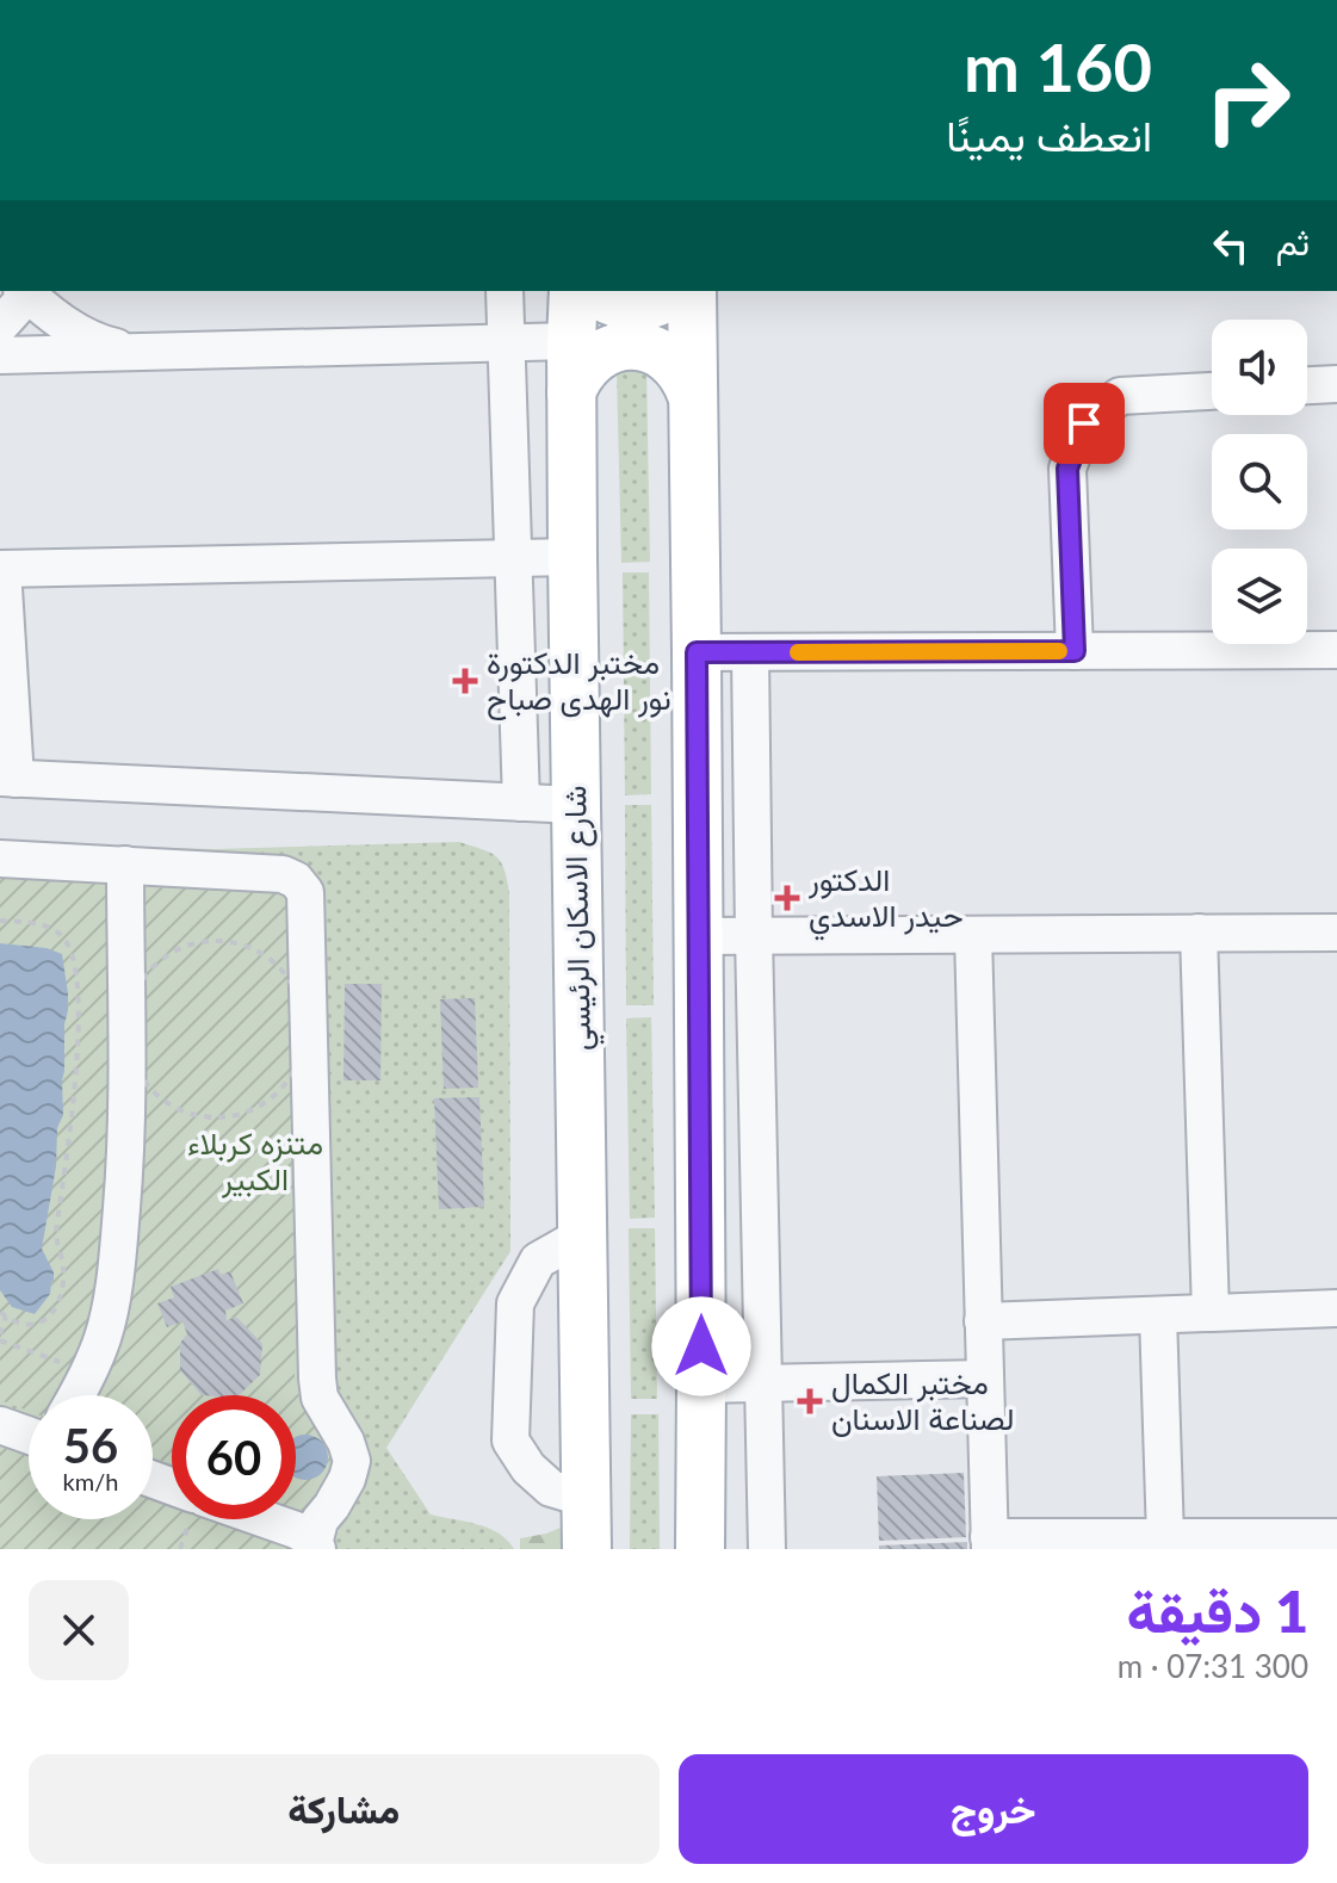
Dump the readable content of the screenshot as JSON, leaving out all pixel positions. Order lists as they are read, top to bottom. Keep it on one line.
{"streets":{"main road":["شارع الاسكان الرئيسي"]},"parks":["متنزه كربلاء الكبير"],"places":{"health":["مختبر الدكتورة نور الهدى صباح","الدكتور حيدر الاسدي","مختبر الكمال لصناعة الاسنان"]},"page":{"turn":["160 m","انعطف يمينًا"],"then":"ثم","speed":"56 km/h","limit":"60","heading":["1 دقيقة","300 m · 07:31"],"buttons":["خروج","مشاركة"]}}
